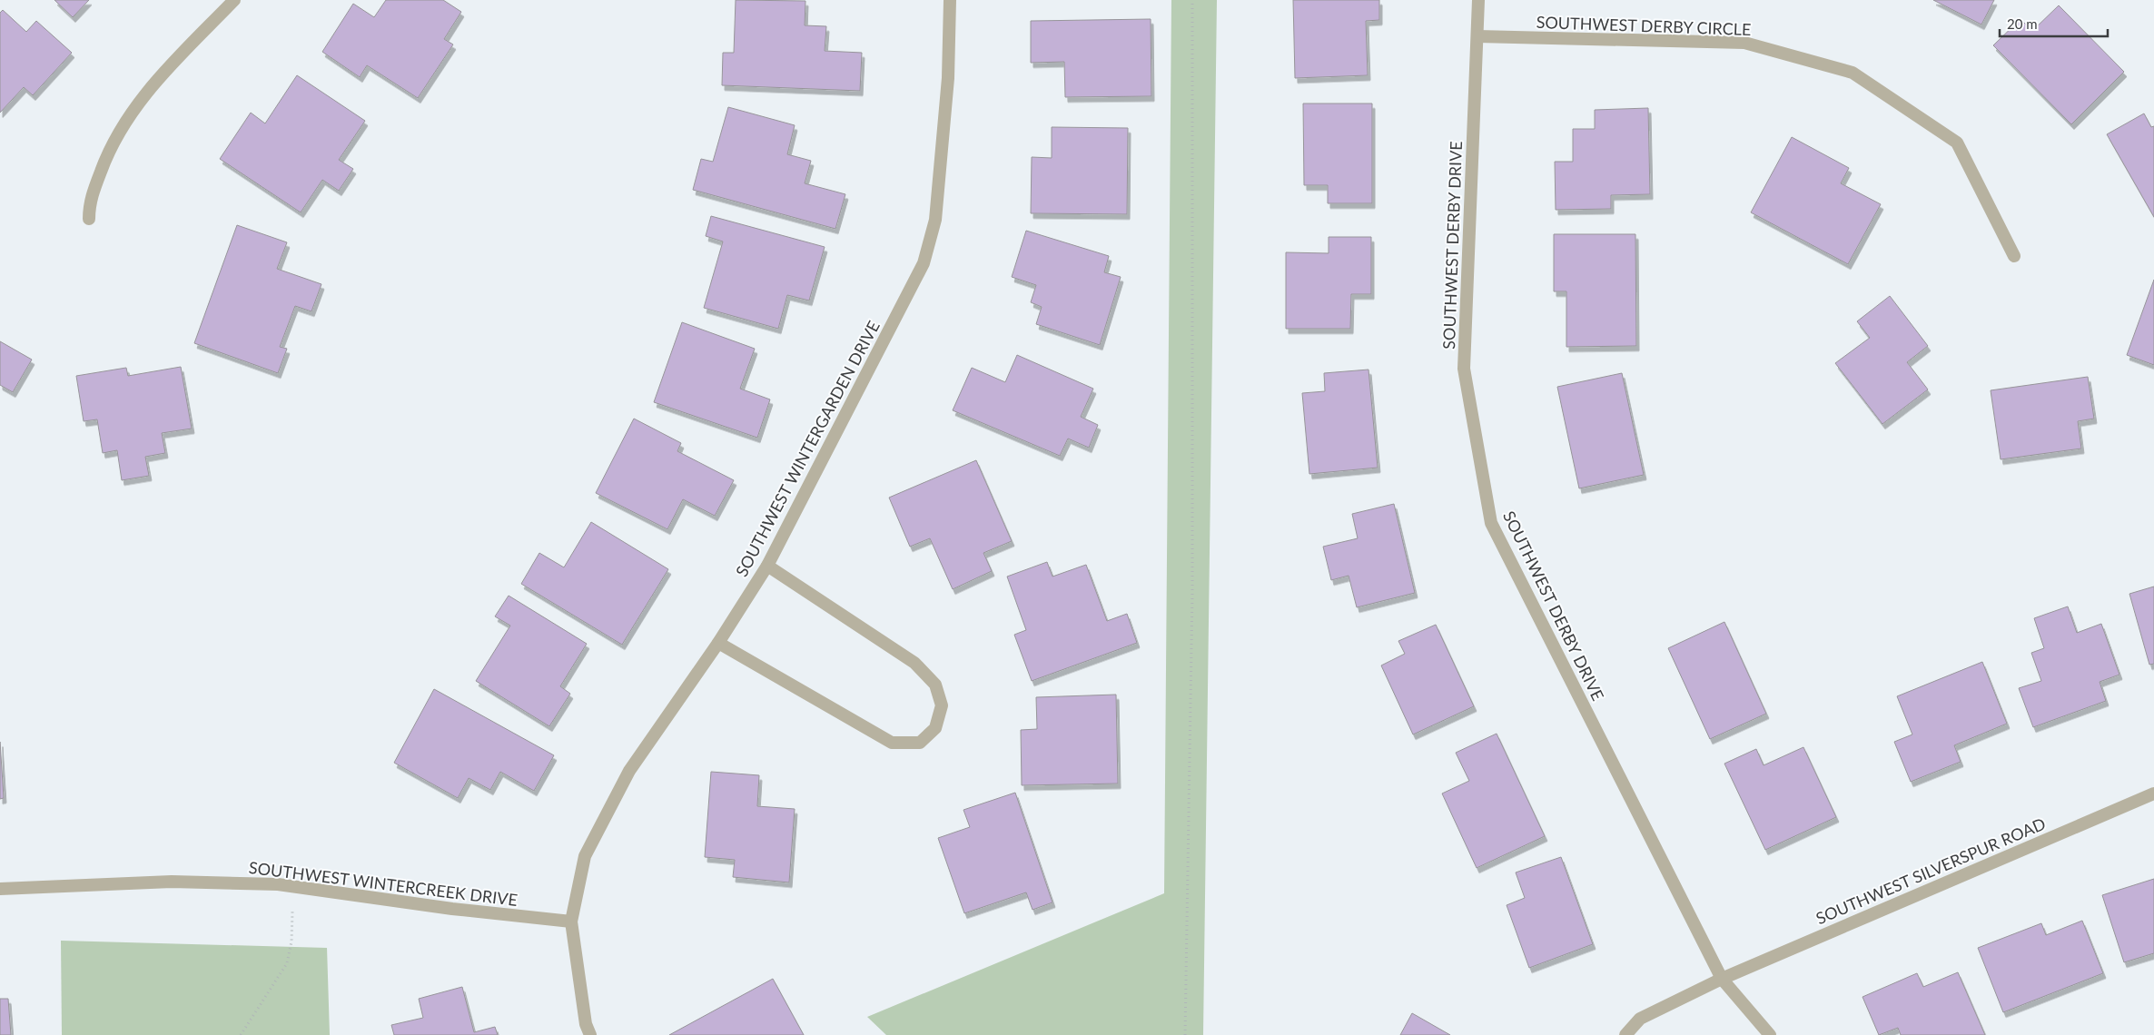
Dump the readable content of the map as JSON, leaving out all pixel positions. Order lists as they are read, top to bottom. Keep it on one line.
{"streets":{"street":["SOUTHWEST DERBY CIRCLE","SOUTHWEST DERBY DRIVE","SOUTHWEST WINTERGARDEN DRIVE","SOUTHWEST SILVERSPUR ROAD","SOUTHWEST WINTERCREEK DRIVE"]},"crossings":[["SOUTHWEST DERBY CIRCLE","SOUTHWEST DERBY DRIVE"],["SOUTHWEST DERBY DRIVE","SOUTHWEST SILVERSPUR ROAD"],["SOUTHWEST WINTERGARDEN DRIVE","SOUTHWEST WINTERCREEK DRIVE"]],"scale_bar":"20 m"}
